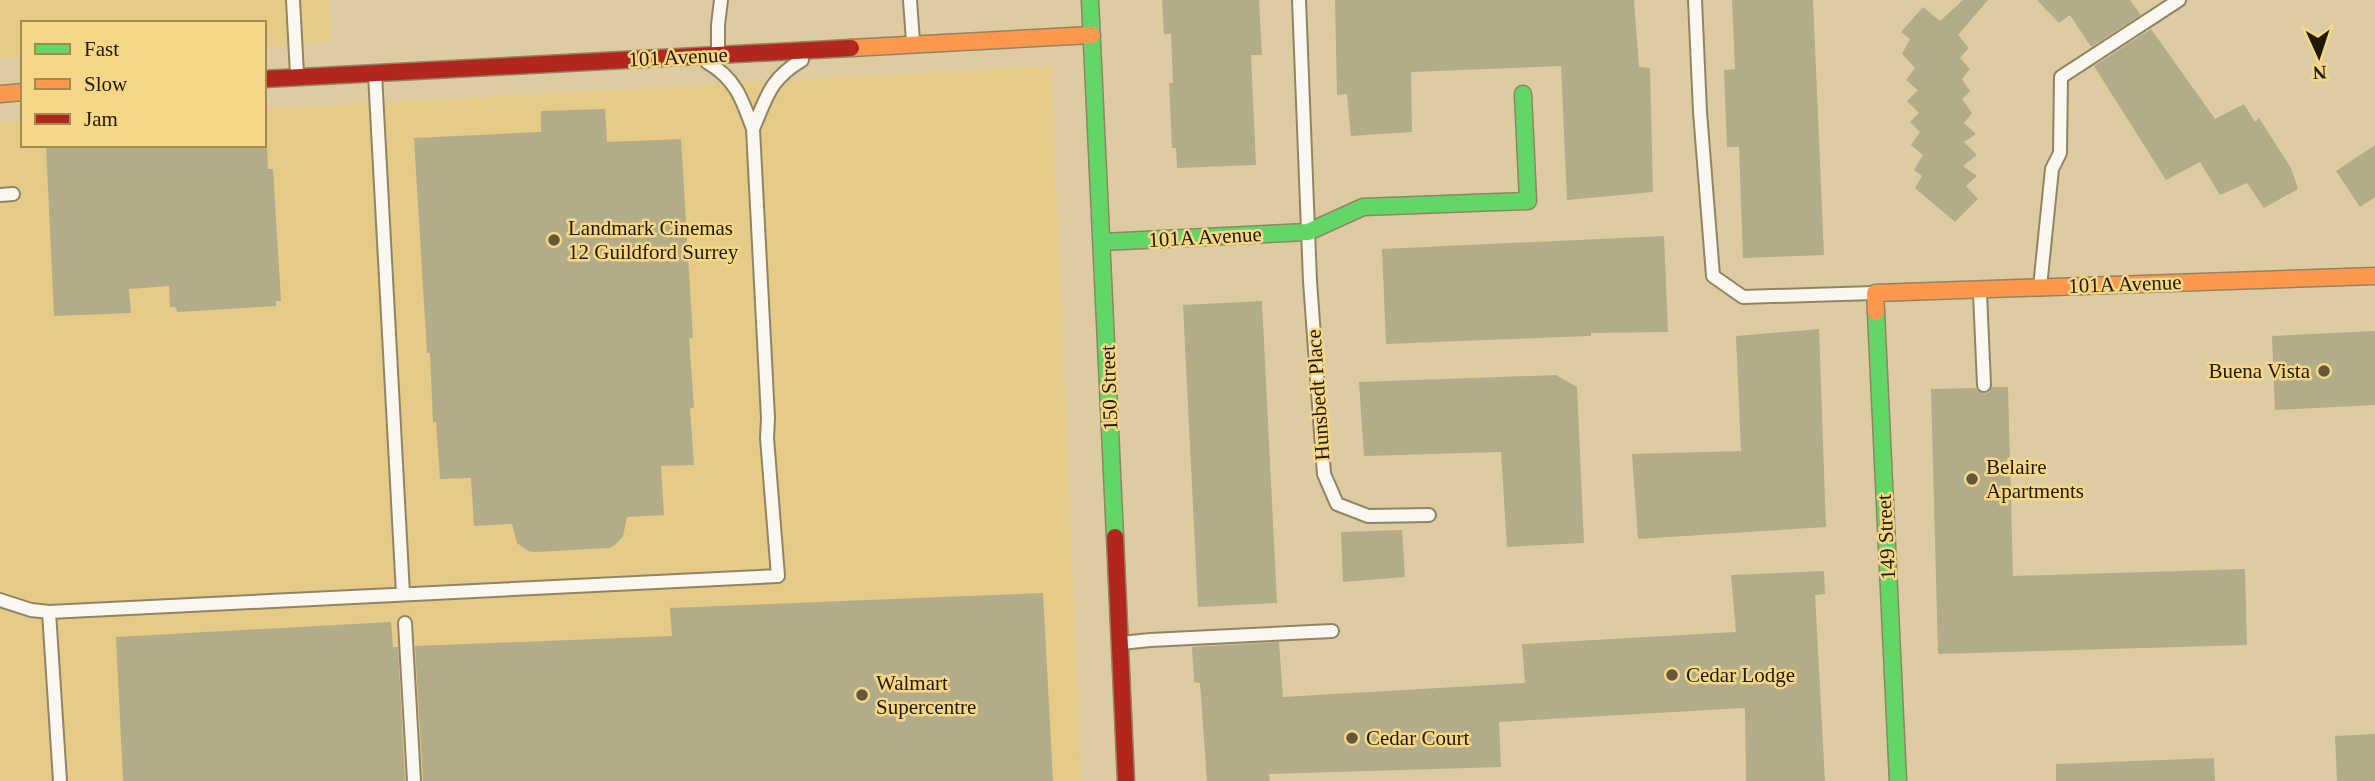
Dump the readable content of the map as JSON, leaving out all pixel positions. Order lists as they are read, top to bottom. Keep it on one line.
{"streets":{"street":["101 Avenue","101A Avenue","150 Street","149 Street"],"lane":["Hunsbedt Place"]},"crossings":[["101 Avenue","150 Street"],["101A Avenue","150 Street"],["101A Avenue","Hunsbedt Place"],["101A Avenue","149 Street"]],"places":["Landmark Cinemas 12 Guildford Surrey","Buena Vista","Belaire Apartments","Cedar Lodge","Walmart Supercentre","Cedar Court"],"legend":["Fast","Slow","Jam"],"north":"bottom"}
